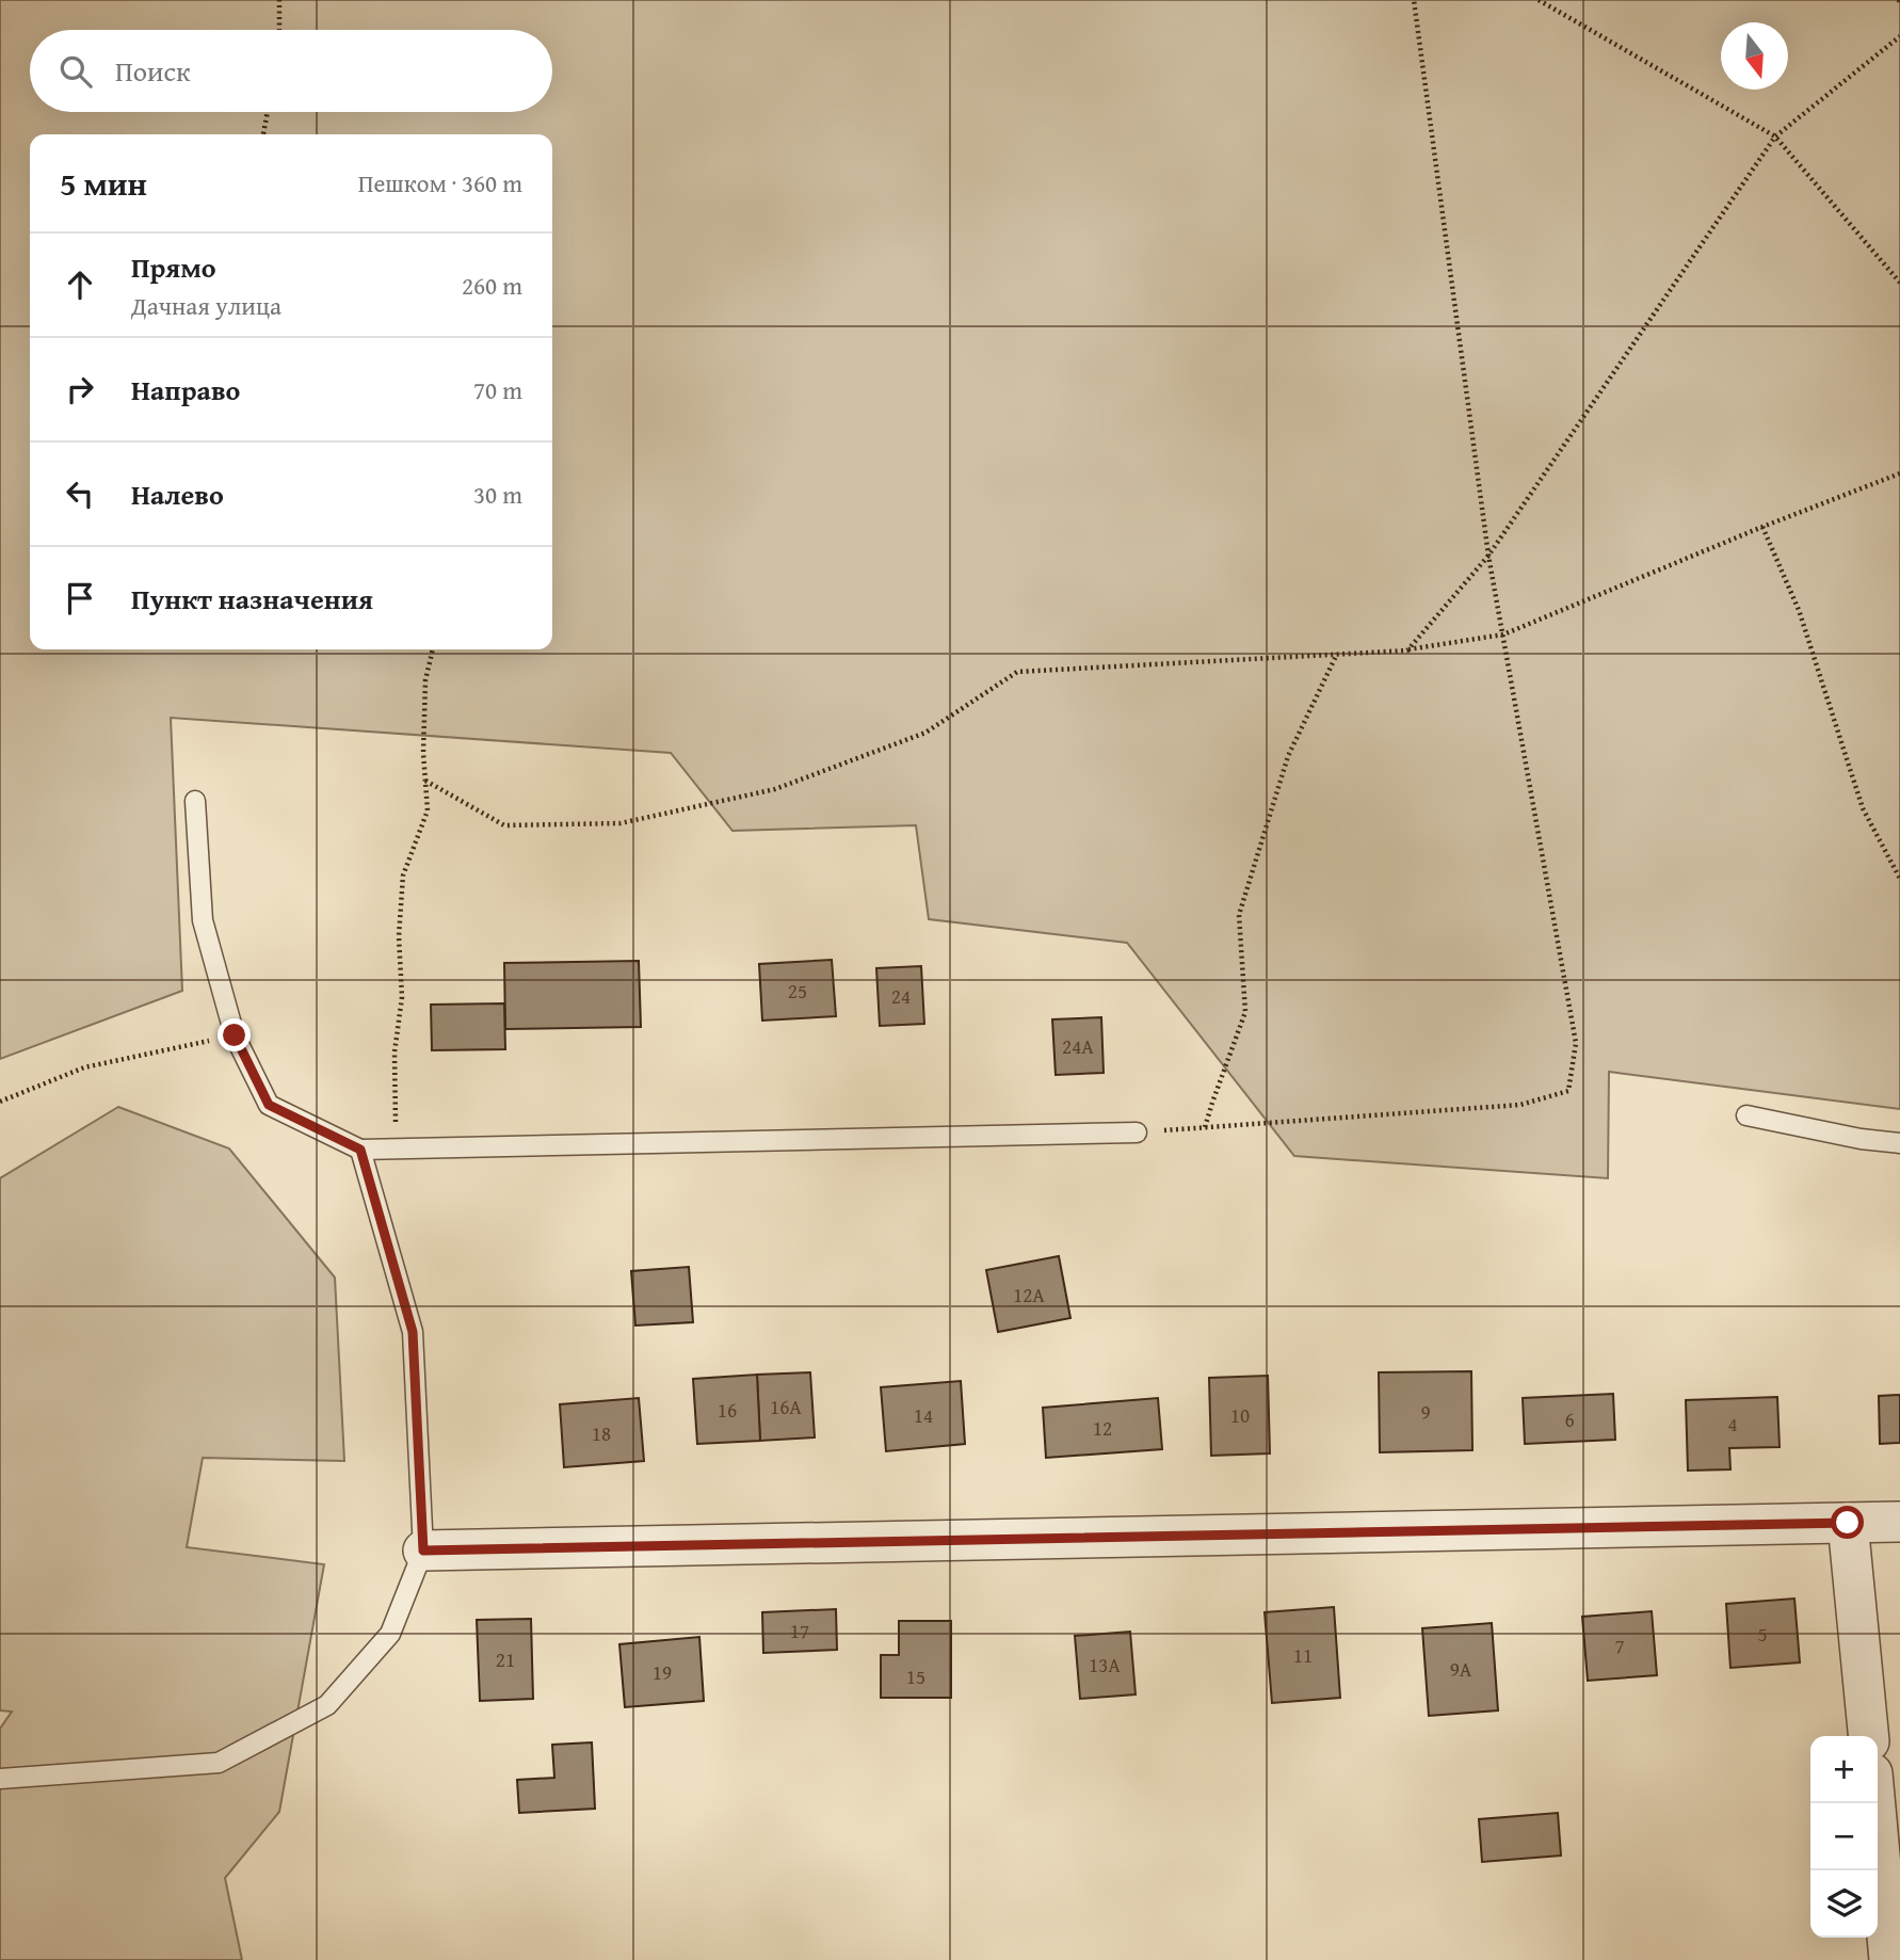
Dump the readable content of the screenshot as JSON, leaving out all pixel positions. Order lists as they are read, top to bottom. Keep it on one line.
{"house_numbers":["25","24","24А","12А","16А","16","9","14","10","6","4","12","18","17","5","7","11","21","13А","9А","19","15"],"north":"bottom","page":{"search":"Поиск","heading":["5 мин","Пешком · 360 m"],"list":[["Прямо","Дачная улица","260 m"],["Направо","70 m"],["Налево","30 m"],"Пункт назначения"],"map_buttons":["+","−"]}}
